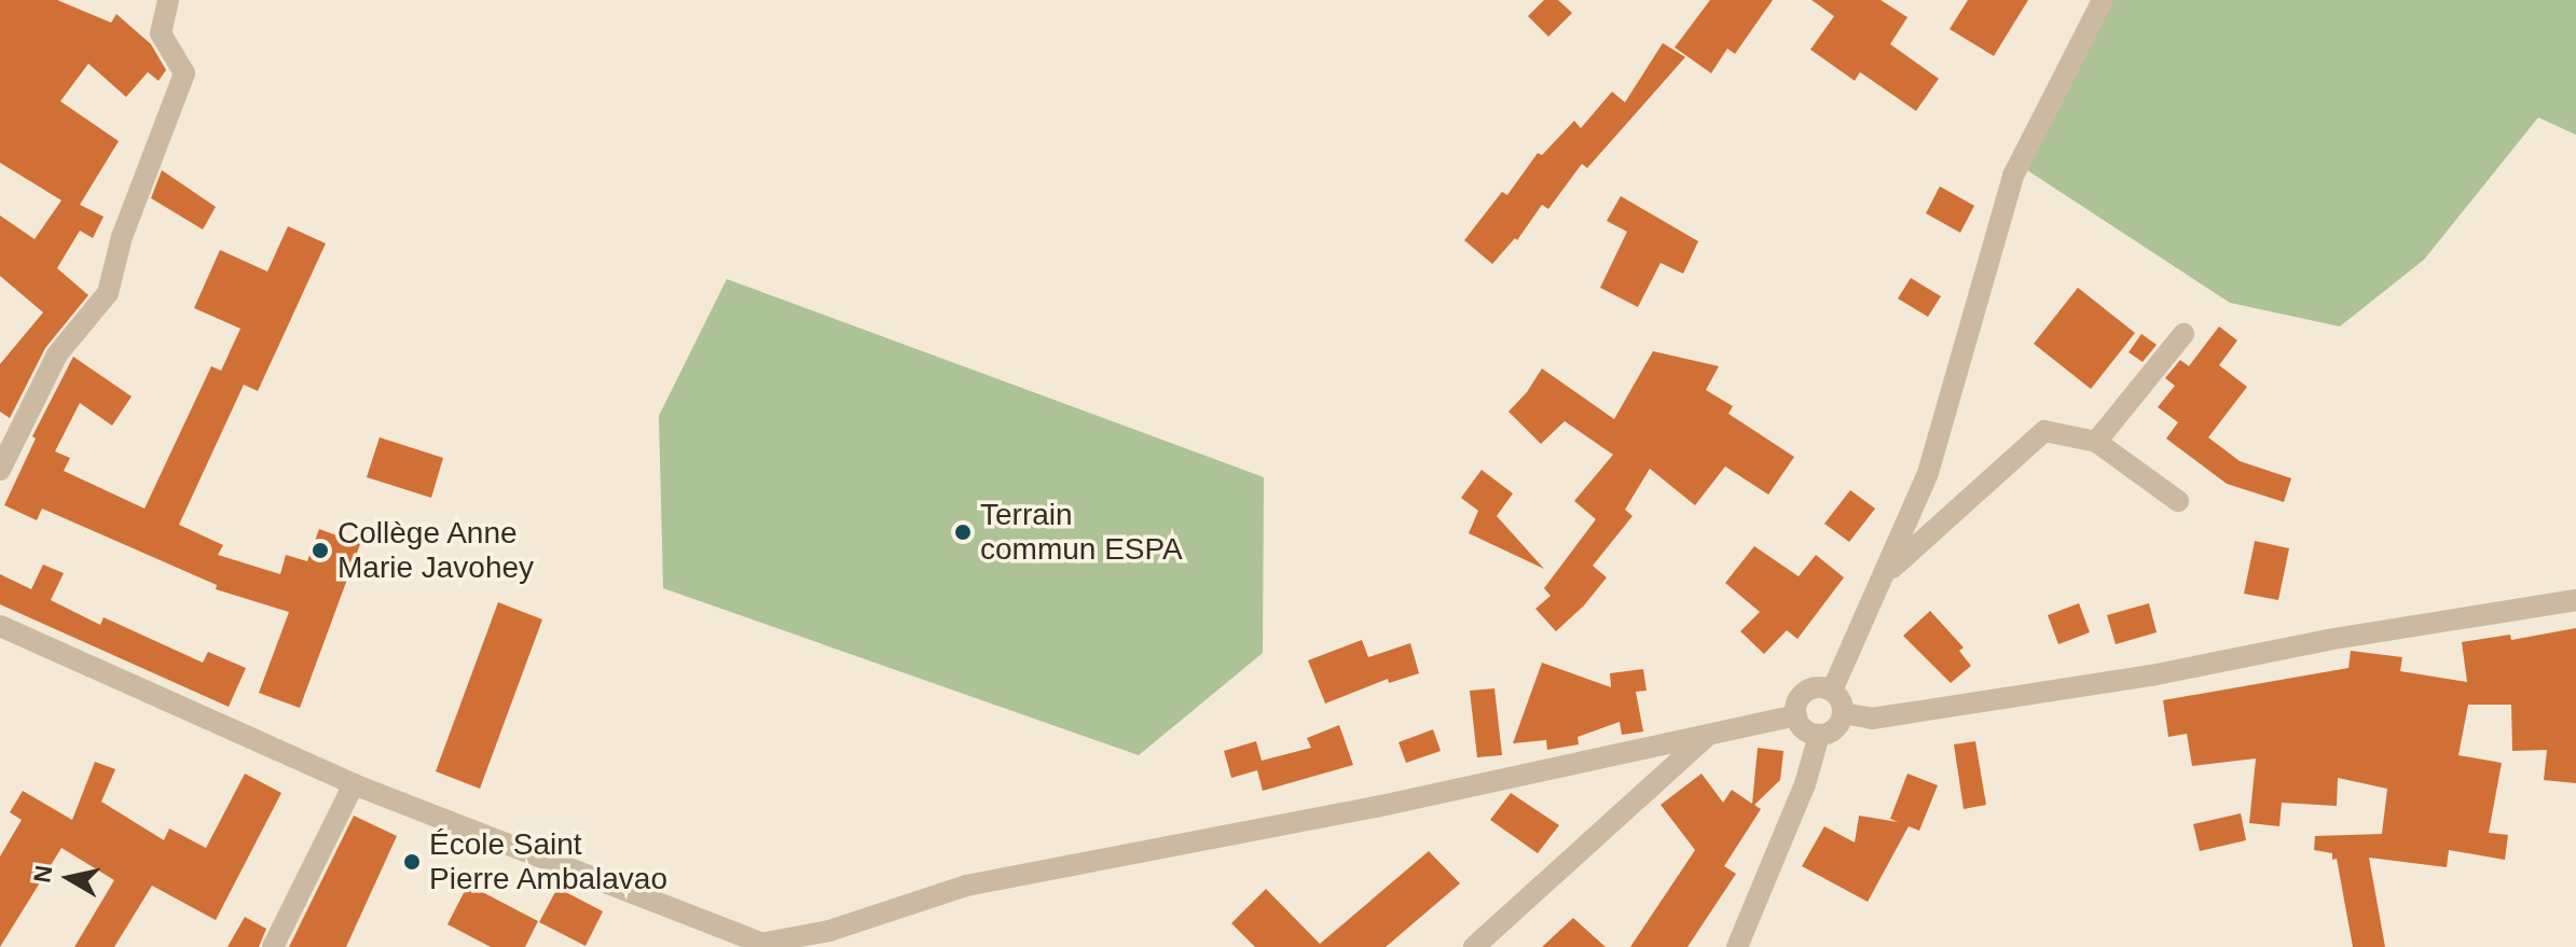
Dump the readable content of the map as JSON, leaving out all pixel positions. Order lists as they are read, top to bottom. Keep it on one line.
{"places":["Terrain commun ESPA","Collège Anne Marie Javohey","École Saint Pierre Ambalavao"],"north":"left"}
